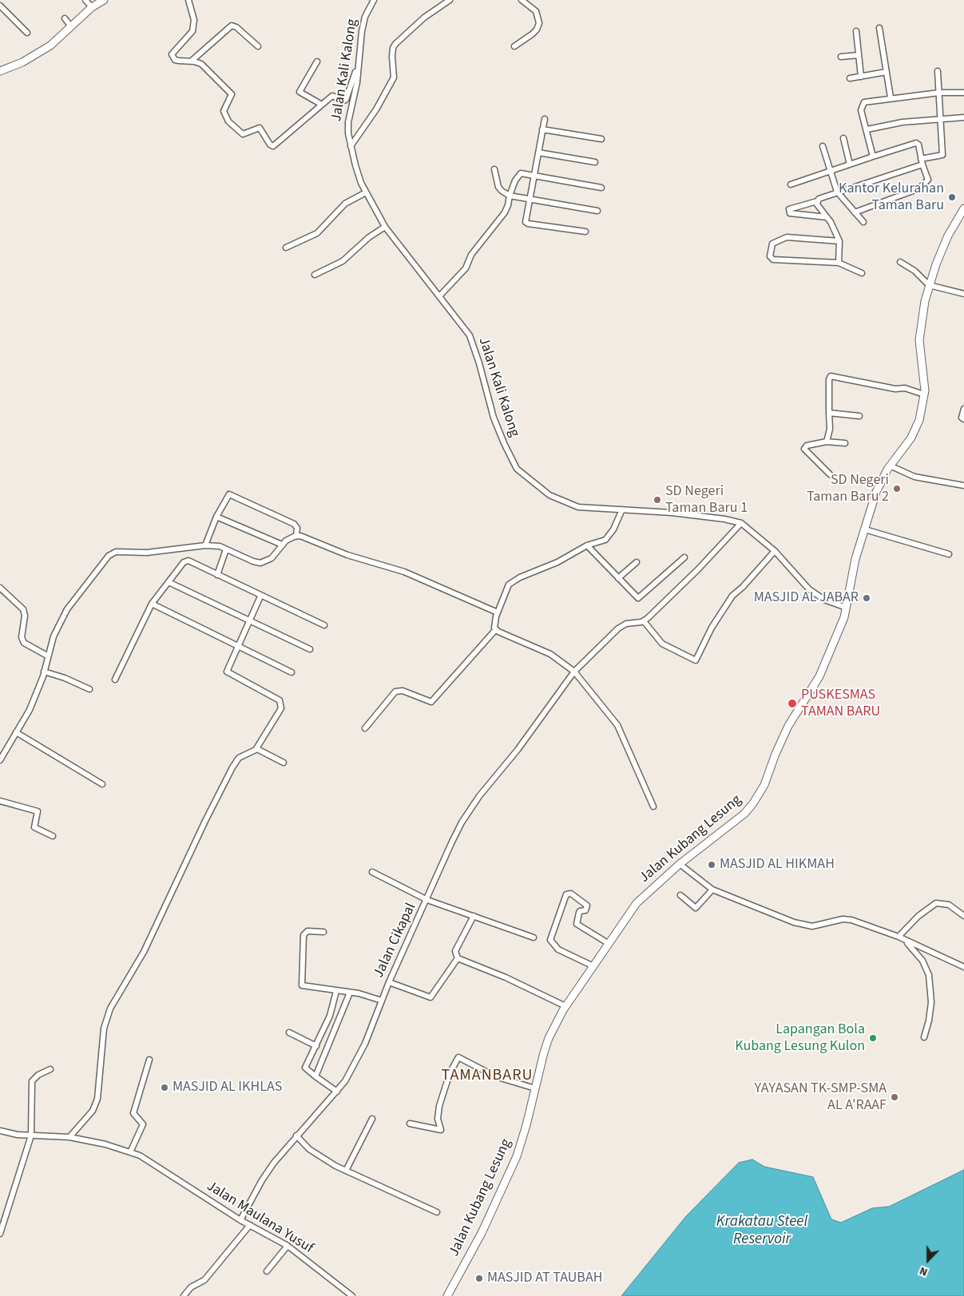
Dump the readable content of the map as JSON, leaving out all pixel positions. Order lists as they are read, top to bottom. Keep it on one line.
{"streets":{"street":["Jalan Kali Kalong","Jalan Kubang Lesung","Jalan Cikapal","Jalan Maulana Yusuf"]},"crossings":[["Jalan Kali Kalong","Jalan Kubang Lesung"],["Jalan Cikapal","Jalan Maulana Yusuf"]],"districts":["TAMANBARU"],"water":["Krakatau Steel Reservoir"],"places":["Kantor Kelurahan Taman Baru","SD Negeri Taman Baru 2","SD Negeri Taman Baru 1","MASJID AL JABAR","PUSKESMAS TAMAN BARU","MASJID AL HIKMAH","Lapangan Bola Kubang Lesung Kulon","MASJID AL IKHLAS","YAYASAN TK-SMP-SMA AL A'RAAF","MASJID AT TAUBAH"],"north":"bottom"}
